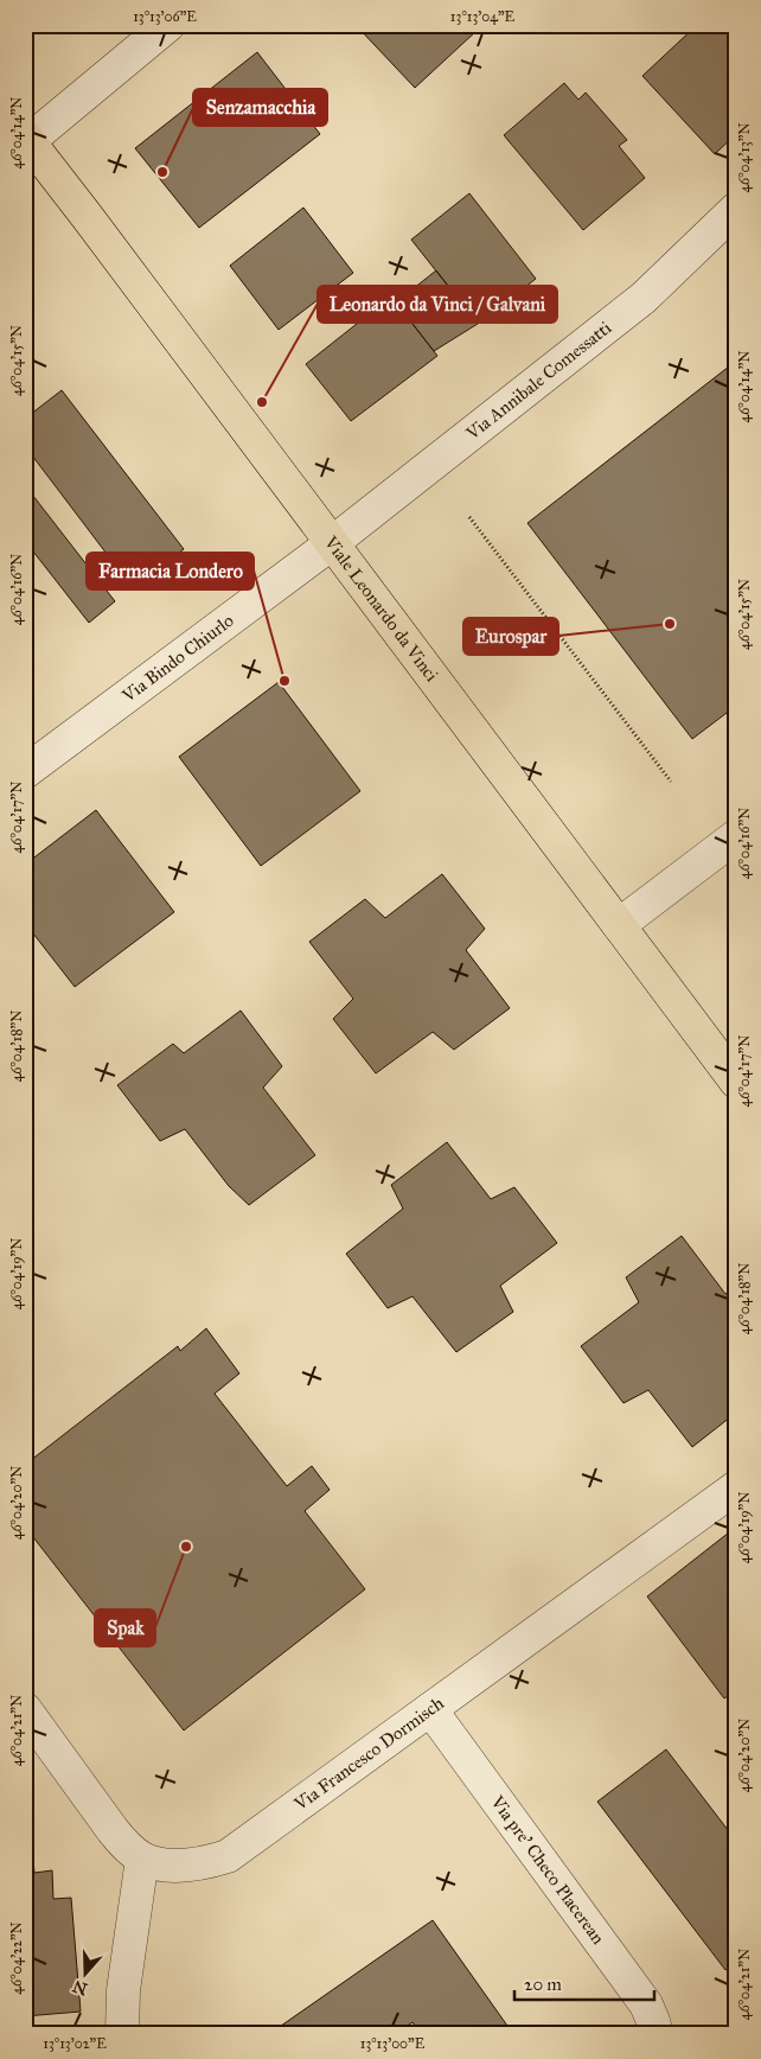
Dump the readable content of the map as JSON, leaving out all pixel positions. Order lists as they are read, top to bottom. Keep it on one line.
{"streets":{"main road":["Viale Leonardo da Vinci"],"street":["Via Annibale Comessatti","Via Bindo Chiurlo","Via Francesco Dormisch","Via pre' Checo Placerean"]},"crossings":[["Via Annibale Comessatti","Viale Leonardo da Vinci"],["Via Annibale Comessatti","Via Bindo Chiurlo"],["Viale Leonardo da Vinci","Via Bindo Chiurlo"],["Via Francesco Dormisch","Via pre' Checo Placerean"]],"places":["Senzamacchia","Leonardo da Vinci / Galvani","Eurospar","Farmacia Londero","Spak"],"scale_bar":"20 m","north":"bottom","coordinates":["13°13'06\"E","13°13'04\"E","46°04'14\"N","46°04'13\"N","46°04'15\"N","46°04'16\"N","46°04'17\"N","46°04'18\"N","46°04'19\"N","46°04'20\"N","46°04'21\"N","46°04'22\"N","13°13'02\"E","13°13'00\"E"]}
